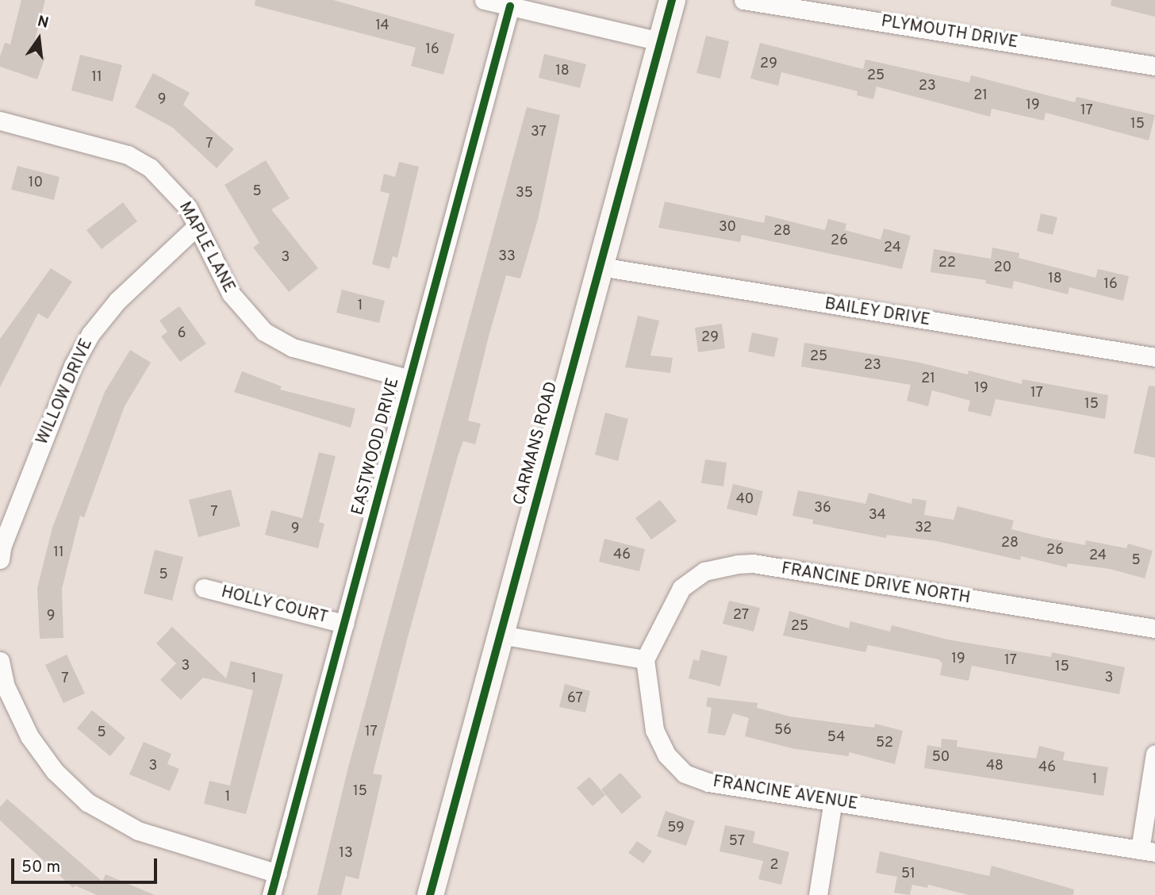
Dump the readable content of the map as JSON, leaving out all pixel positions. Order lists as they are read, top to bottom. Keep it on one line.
{"streets":{"street":["PLYMOUTH DRIVE","MAPLE LANE","BAILEY DRIVE","WILLOW DRIVE","CARMANS ROAD","EASTWOOD DRIVE","FRANCINE DRIVE NORTH","HOLLY COURT","FRANCINE AVENUE"]},"crossings":[["MAPLE LANE","WILLOW DRIVE"],["MAPLE LANE","EASTWOOD DRIVE"],["BAILEY DRIVE","CARMANS ROAD"],["EASTWOOD DRIVE","HOLLY COURT"],["FRANCINE DRIVE NORTH","FRANCINE AVENUE"]],"house_numbers":["14","16","29","18","25","11","23","21","9","19","17","15","37","7","10","5","35","30","28","26","24","33","3","22","20","18","16","1","6","29","25","23","21","19","17","15","40","36","7","34","32","9","28","26","11","46","24","5","5","27","9","25","19","17","3","15","3","7","1","67","56","17","5","54","52","50","3","48","46","1","15","1","59","57","13","2","51"],"scale_bar":"50 m","north":"top"}
